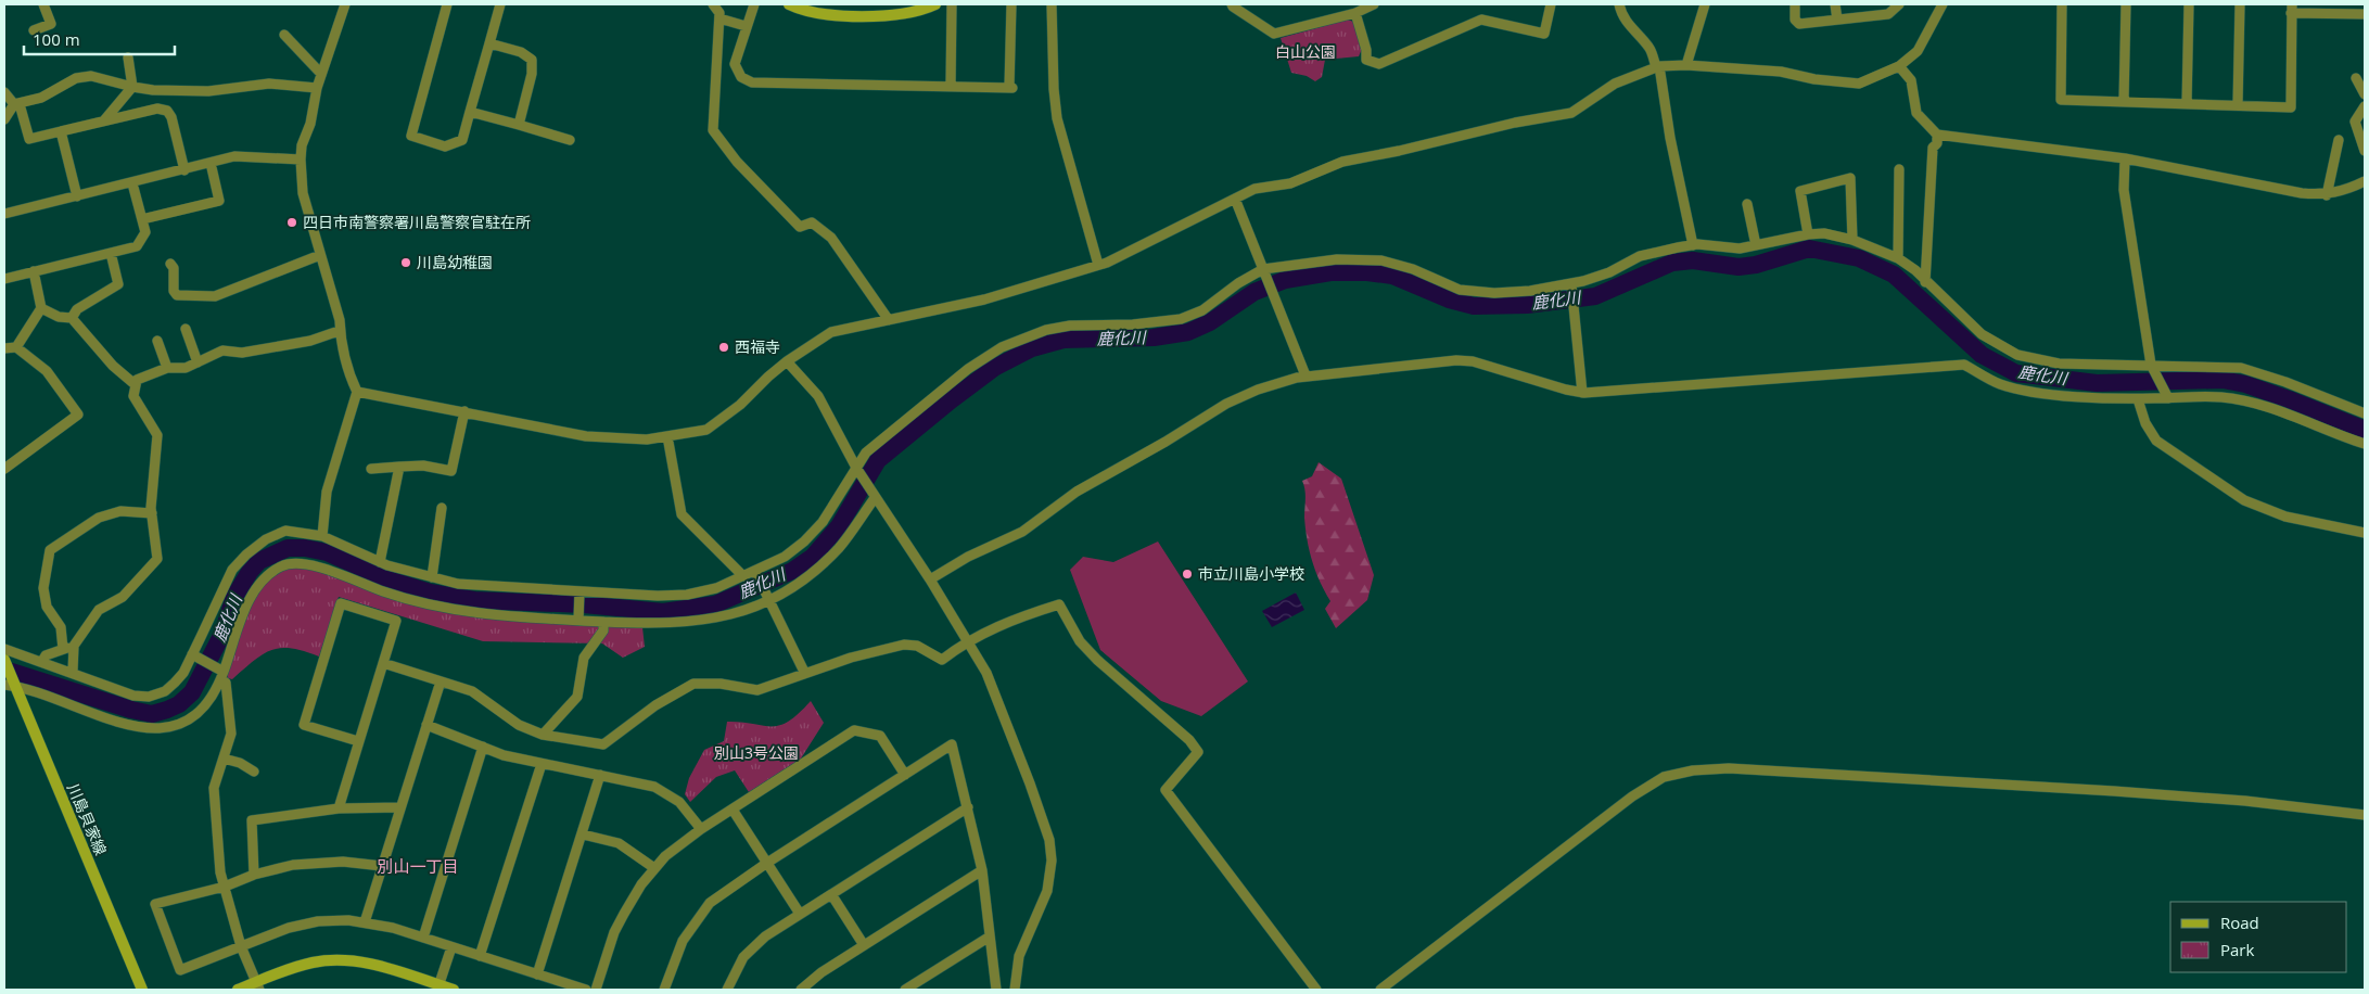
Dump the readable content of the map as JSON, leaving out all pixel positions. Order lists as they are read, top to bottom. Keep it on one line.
{"streets":{"street":["川島貝家線"]},"districts":["別山一丁目"],"water":["鹿化川"],"parks":["白山公園","別山3号公園"],"places":["四日市南警察署川島警察官駐在所","川島幼稚園","西福寺","市立川島小学校"],"legend":["Road","Park"],"scale_bar":"100 m"}
